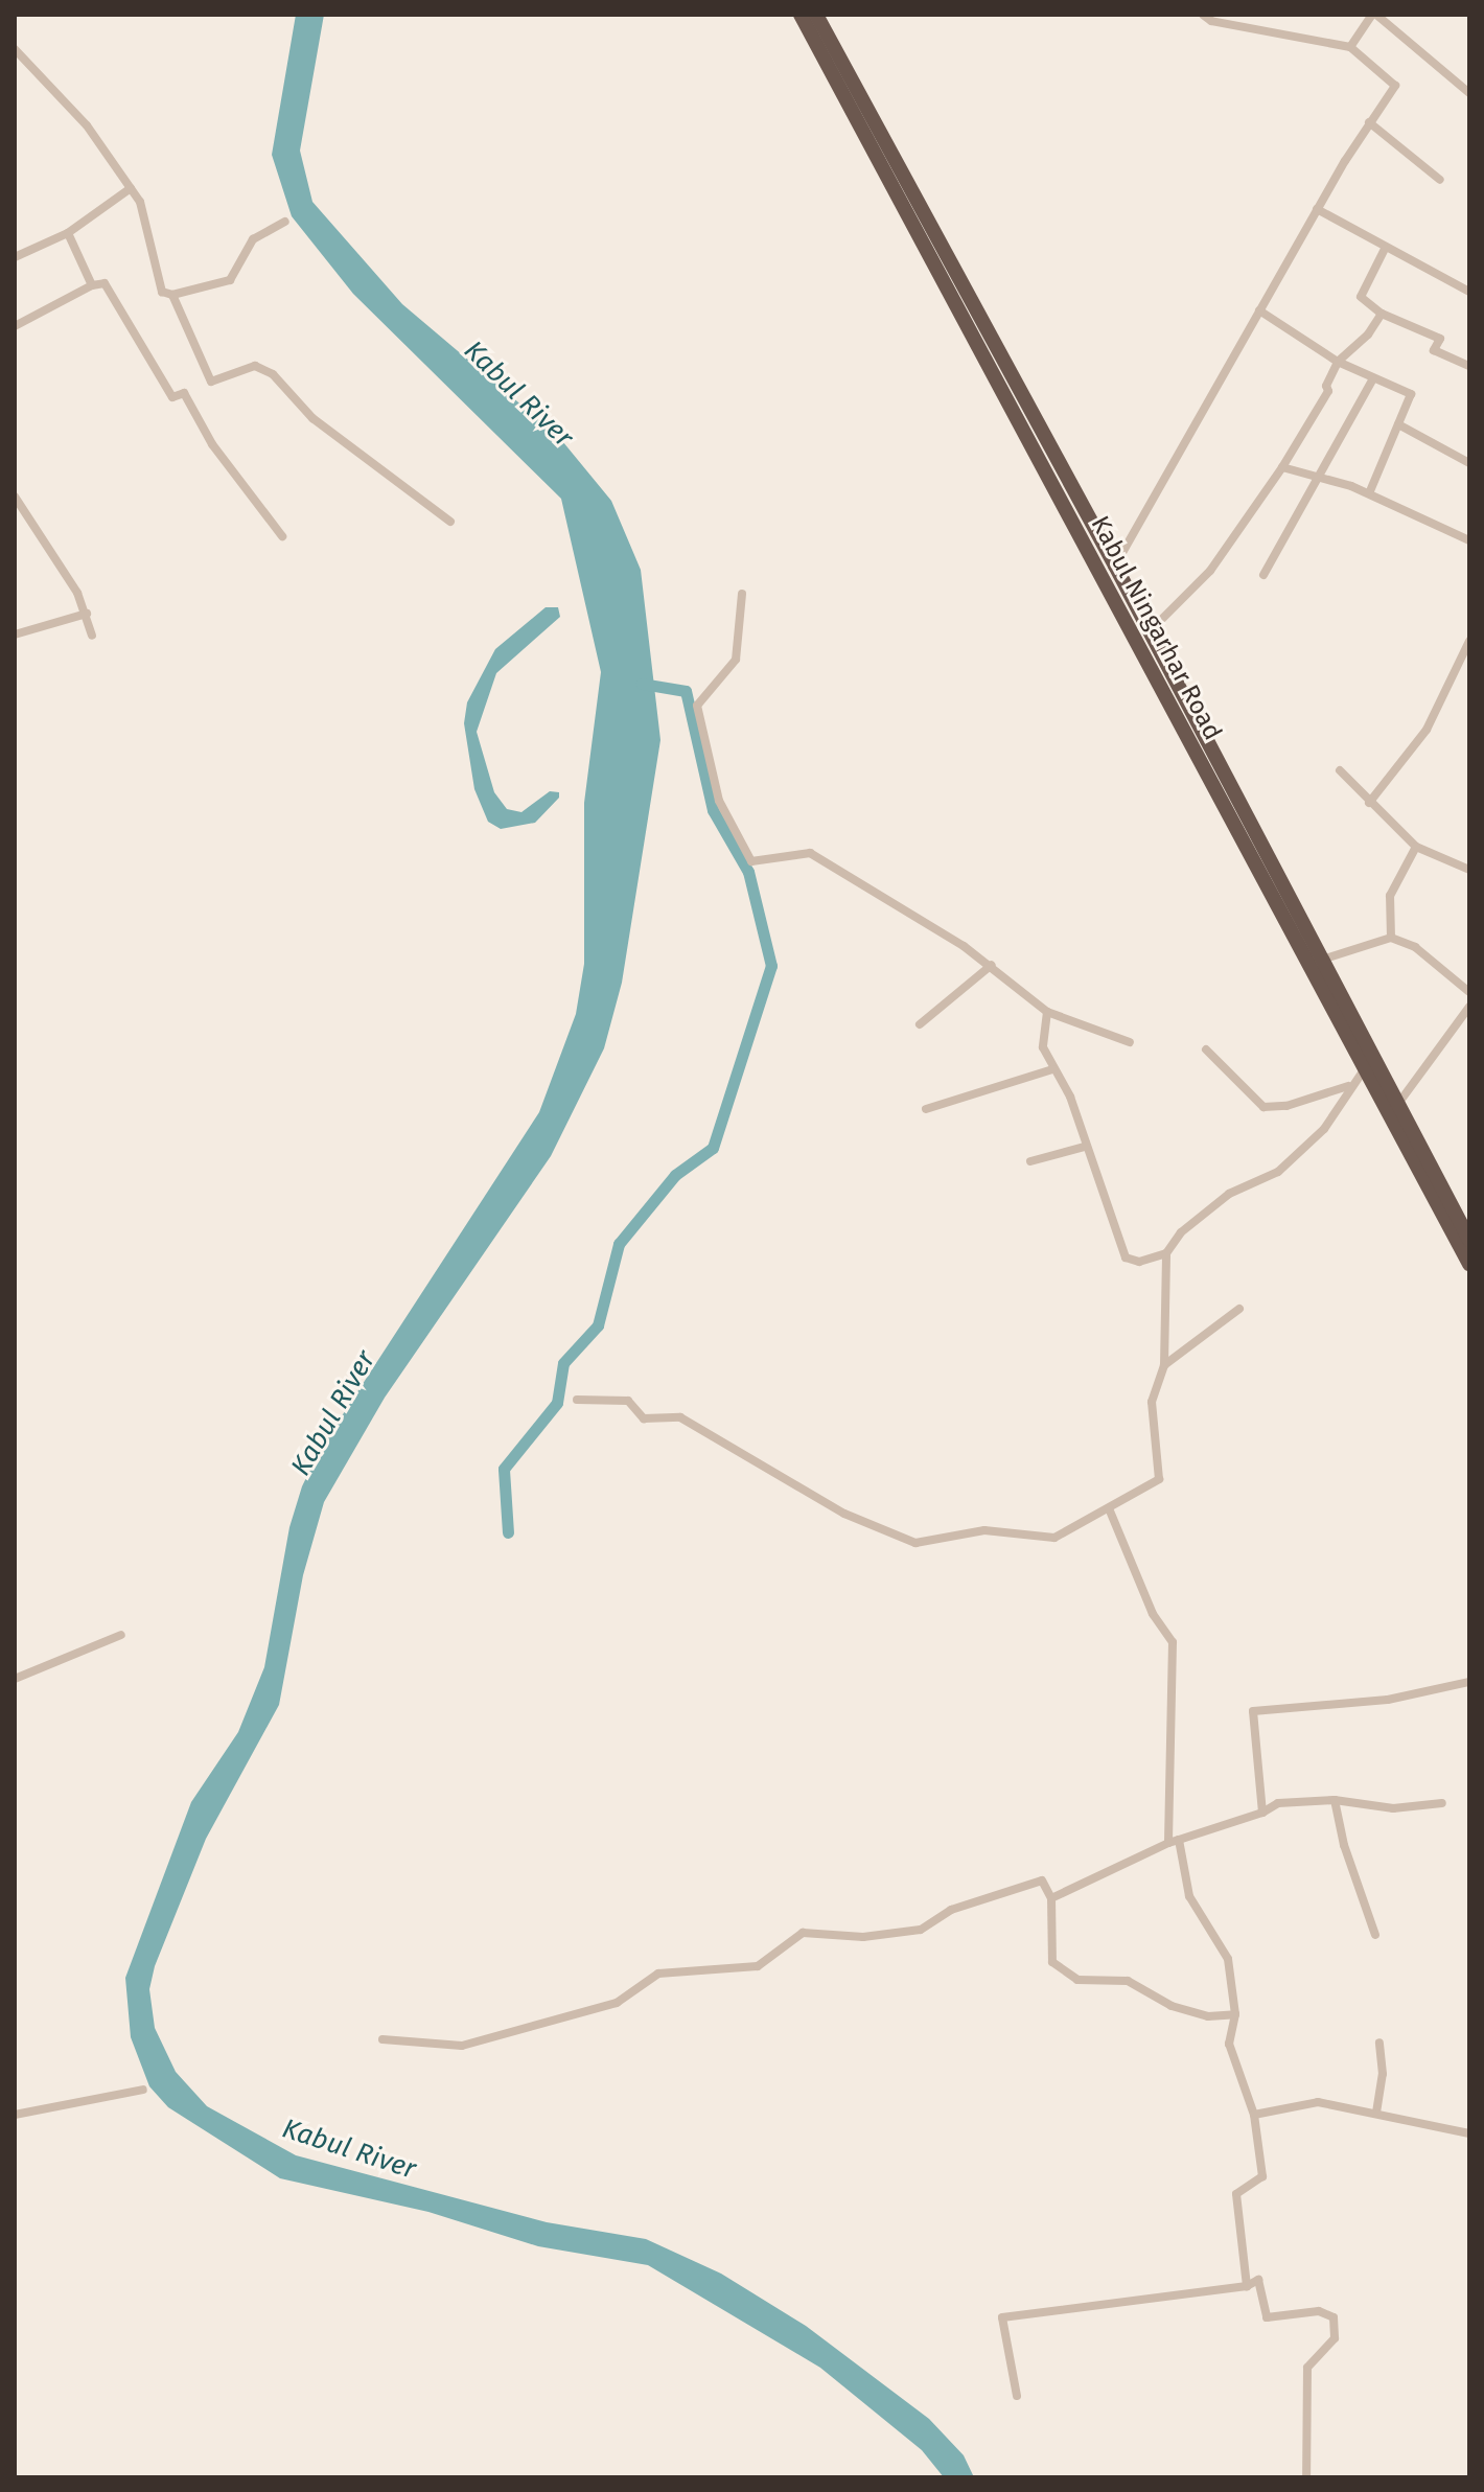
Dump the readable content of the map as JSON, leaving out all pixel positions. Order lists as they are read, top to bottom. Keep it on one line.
{"streets":{"highway":["Kabul Ningarhar Road"]},"water":["Kabul River"]}
